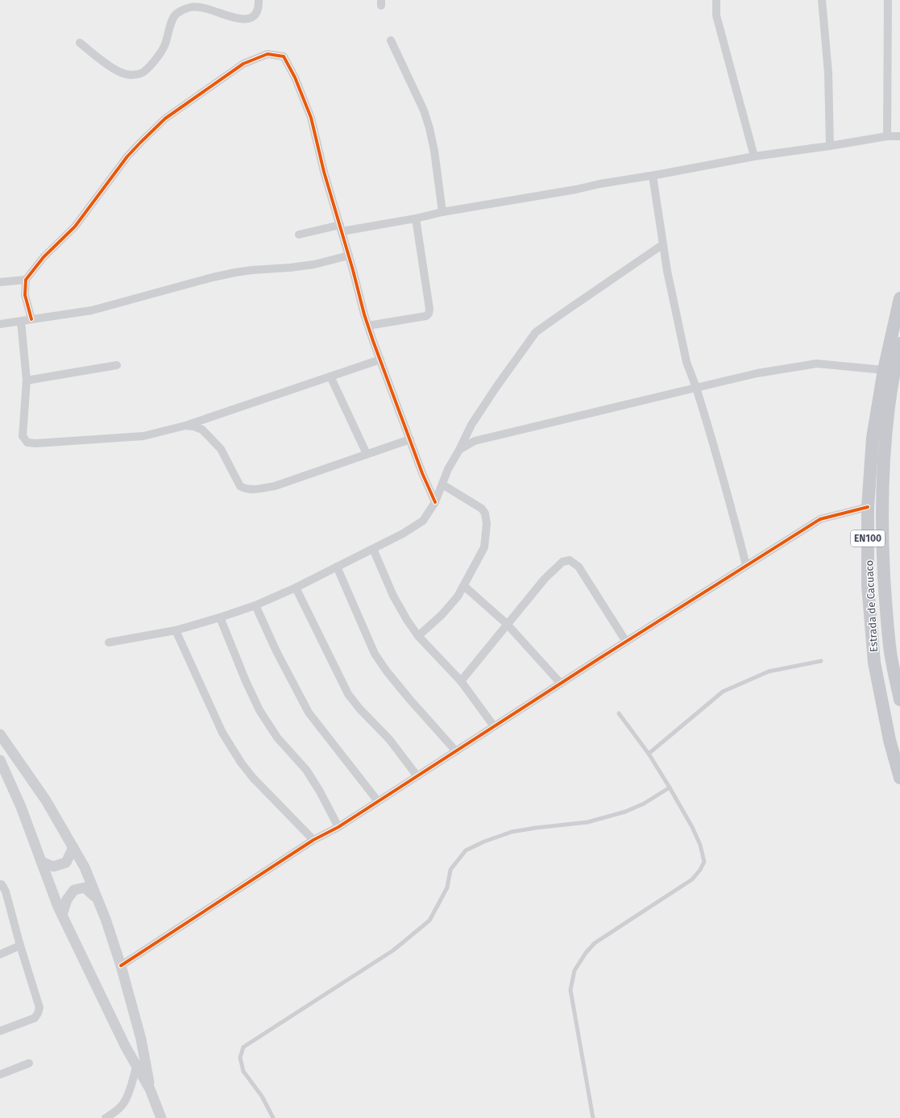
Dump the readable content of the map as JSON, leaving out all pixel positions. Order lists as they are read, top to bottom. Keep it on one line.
{"streets":{"main road":["EN100","Estrada de Cacuaco"]}}
